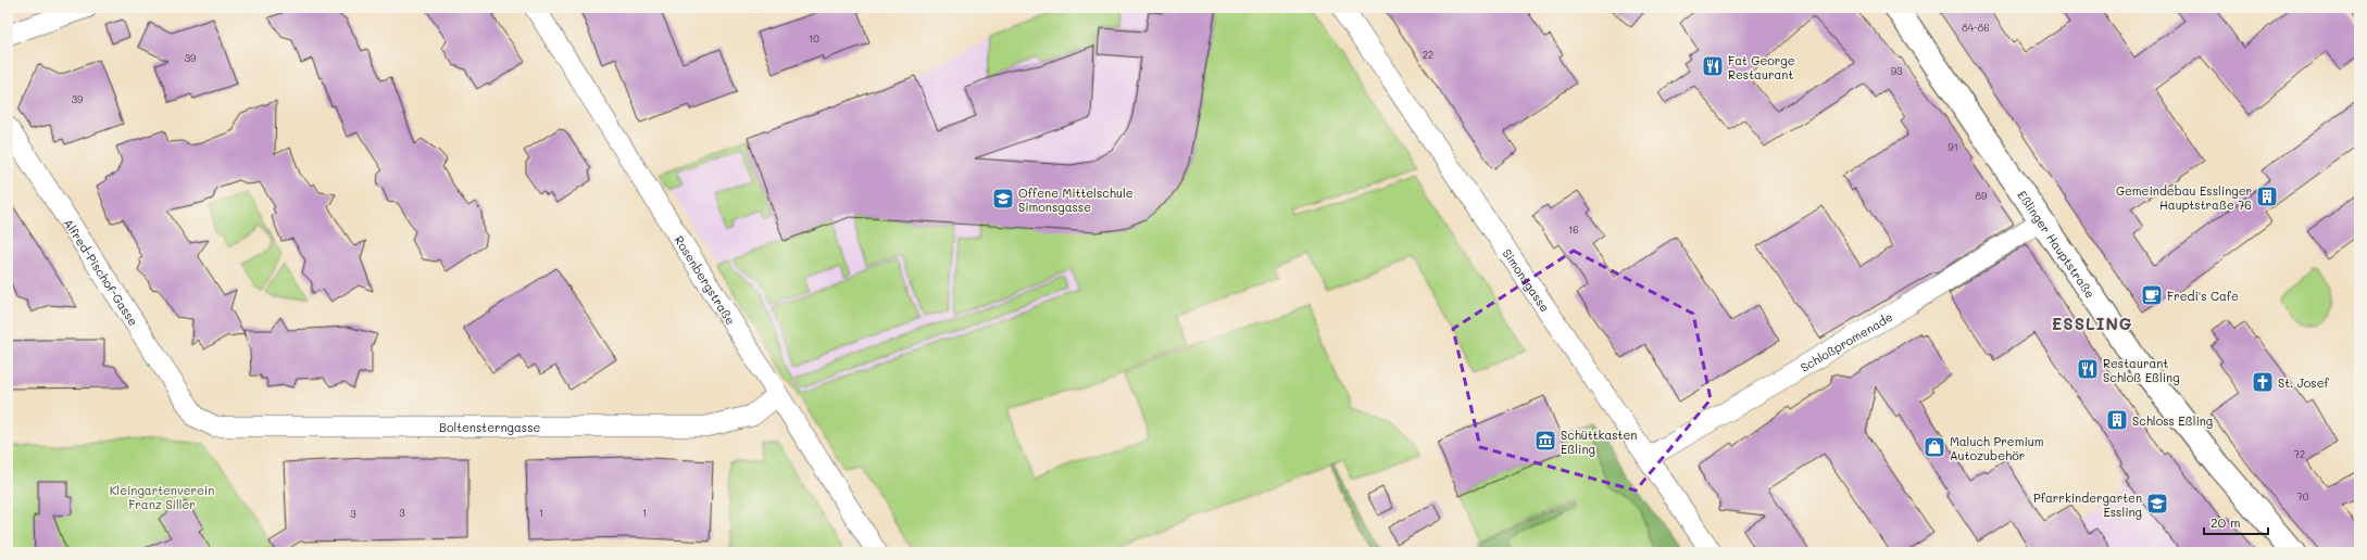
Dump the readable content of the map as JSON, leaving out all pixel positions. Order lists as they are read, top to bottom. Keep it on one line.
{"streets":{"main road":["Eßlinger Hauptstraße"],"street":["Alfred-Pischof-Gasse","Rosenbergstraße","Simonsgasse","Schloßpromenade","Boltensterngasse"]},"crossings":[["Eßlinger Hauptstraße","Schloßpromenade"],["Alfred-Pischof-Gasse","Boltensterngasse"],["Rosenbergstraße","Boltensterngasse"],["Simonsgasse","Schloßpromenade"]],"districts":["ESSLING"],"parks":["Kleingartenverein Franz Siller"],"places":{"restaurant":["Fat George Restaurant","Restaurant Schloß Eßling"],"building":["Gemeindebau Esslinger Hauptstraße 76","Schloss Eßling"],"school or university":["Offene Mittelschule Simonsgasse","Pfarrkindergarten Essling"],"cafe":["Fredi's Cafe"],"church":["St. Josef"],"museum":["Schüttkasten Eßling"],"shop":["Maluch Premium Autozubehör"]},"house_numbers":["84-86","10","22","39","93","39","91","89","16","72","70","3","1","1","3"],"scale_bar":"20 m"}
